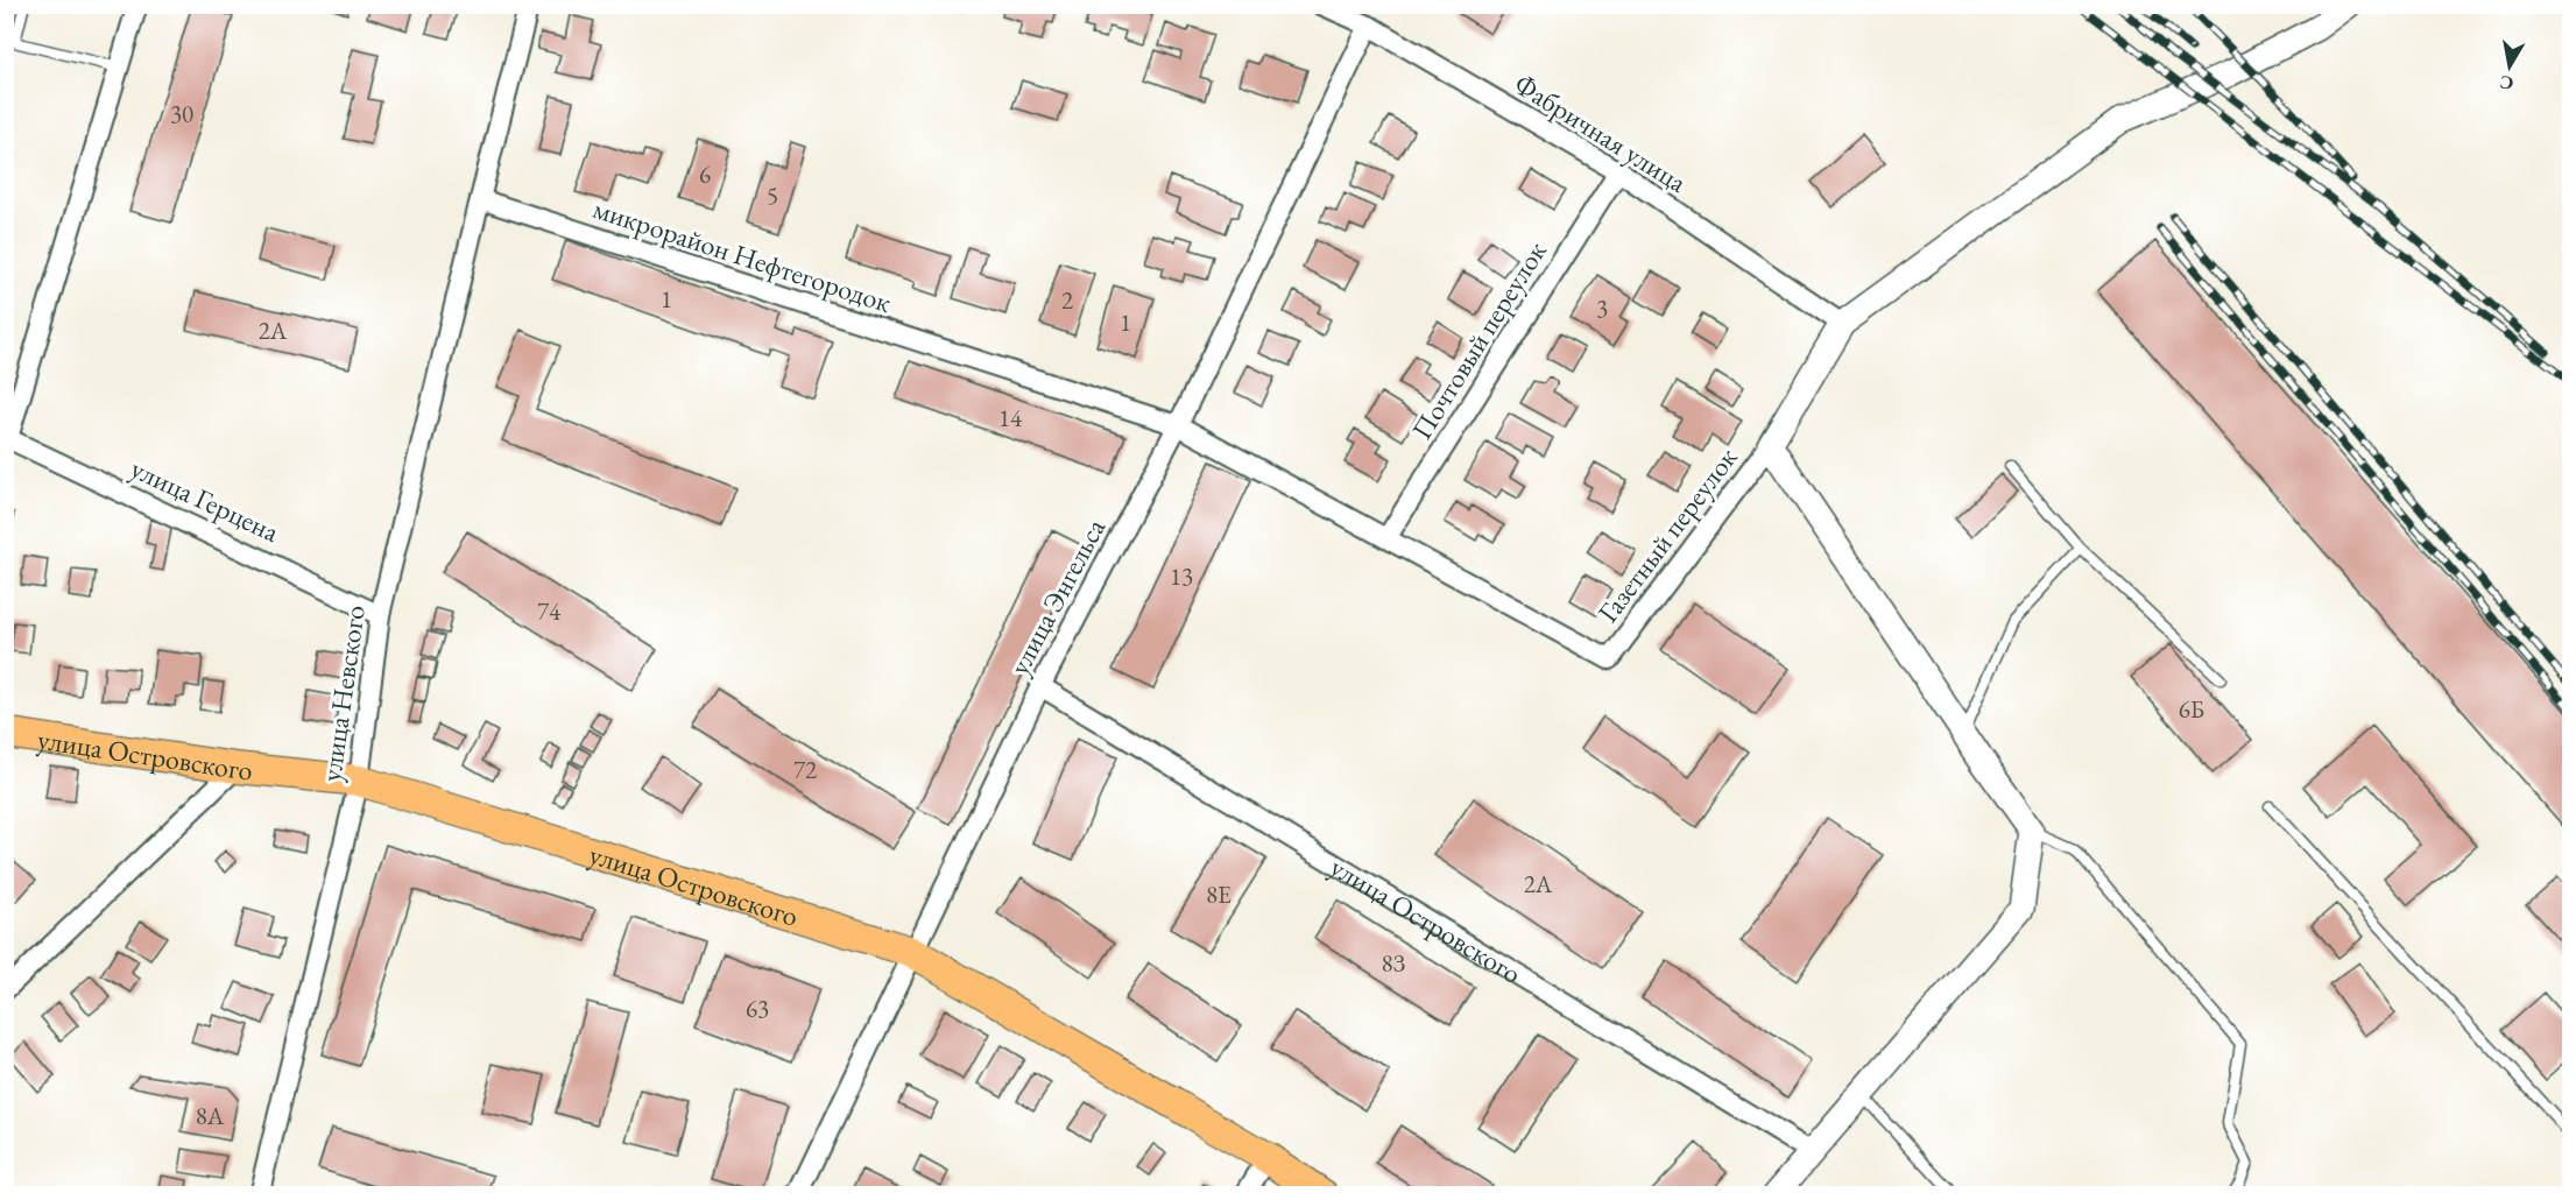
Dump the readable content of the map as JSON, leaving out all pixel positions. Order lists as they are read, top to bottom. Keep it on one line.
{"streets":{"main road":["улица Островского"],"street":["Фабричная улица","микрорайон Нефтегородок","Почтовый переулок","улица Герцена","Газетный переулок","улица Энгельса","улица Невского"]},"crossings":[["Фабричная улица","Почтовый переулок"],["Фабричная улица","улица Энгельса"],["микрорайон Нефтегородок","Почтовый переулок"],["микрорайон Нефтегородок","Газетный переулок"],["микрорайон Нефтегородок","улица Энгельса"],["микрорайон Нефтегородок","улица Невского"],["улица Герцена","улица Невского"],["улица Энгельса","улица Островского"],["улица Невского","улица Островского"]],"house_numbers":["30","6","5","1","2","3","1","2А","14","13","74","6Б","72","2А","8Е","8З","63","8А"],"north":"bottom"}
